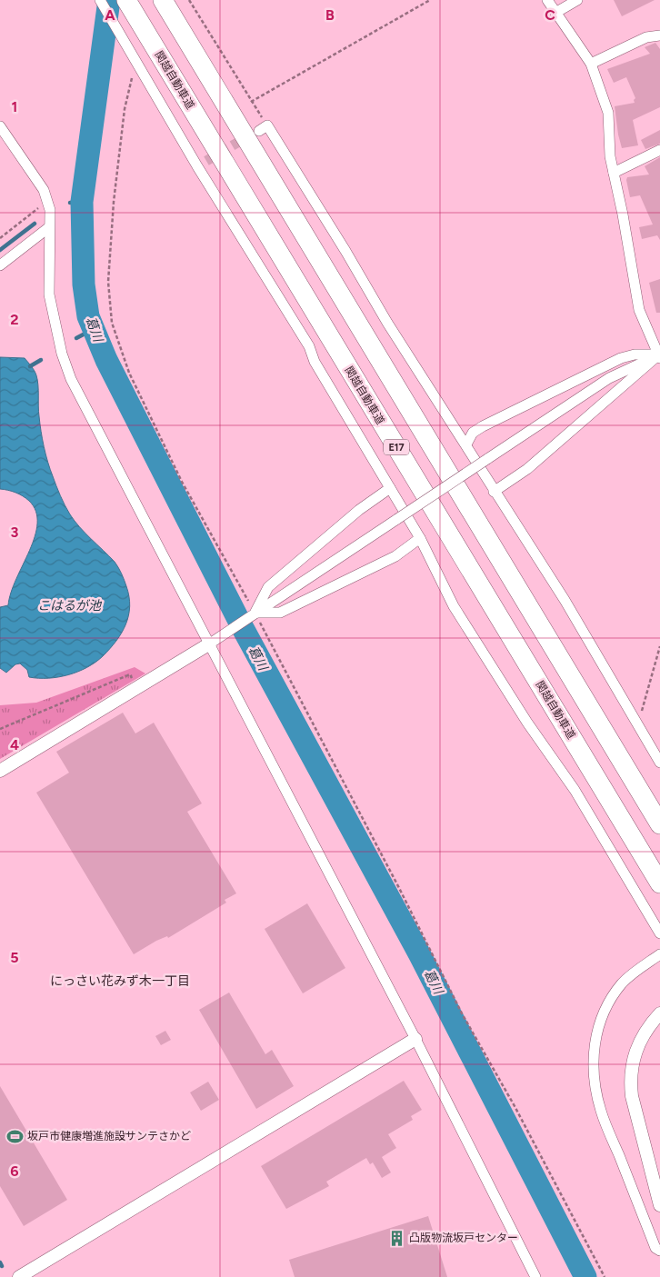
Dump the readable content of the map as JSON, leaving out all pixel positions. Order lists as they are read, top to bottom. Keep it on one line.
{"streets":{"highway":["関越自動車道","E17"]},"districts":["にっさい花みず木一丁目"],"water":["葛川","こはるが池"],"places":{"sports":["坂戸市健康増進施設サンテさかど"],"building":["凸版物流坂戸センター"]},"grid":{"columns":["A","B","C"],"rows":["1","2","3","4","5","6"]}}
